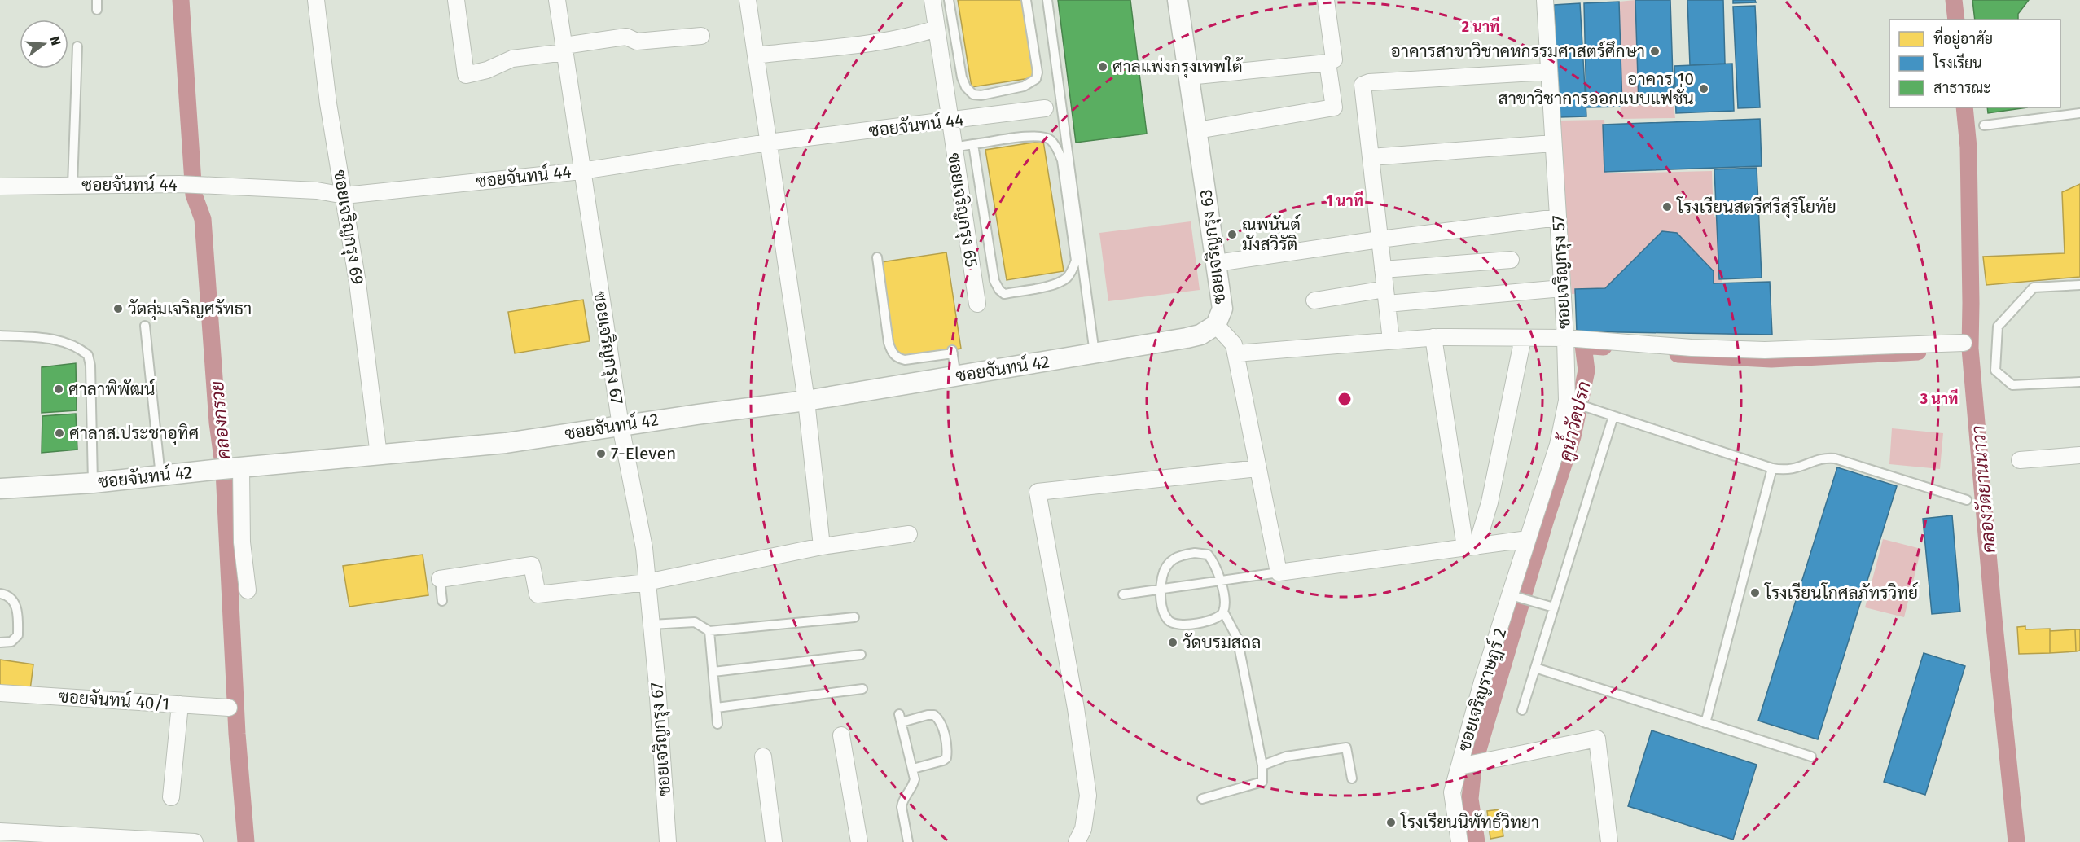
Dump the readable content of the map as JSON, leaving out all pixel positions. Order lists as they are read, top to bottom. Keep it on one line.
{"streets":{"street":["ซอยจันทน์ 44","ซอยเจริญกรุง 65","ซอยเจริญกรุง 69","ซอยเจริญกรุง 63","ซอยเจริญกรุง 57","ซอยเจริญกรุง 67","ซอยจันทน์ 42","ซอยเจริญราษฎร์ 2","ซอยจันทน์ 40/1"]},"crossings":[["ซอยจันทน์ 44","ซอยเจริญกรุง 65"],["ซอยจันทน์ 44","ซอยเจริญกรุง 69"],["ซอยจันทน์ 44","ซอยเจริญกรุง 67"],["ซอยเจริญกรุง 69","ซอยจันทน์ 42"],["ซอยเจริญกรุง 63","ซอยจันทน์ 42"],["ซอยเจริญกรุง 57","ซอยเจริญราษฎร์ 2"],["ซอยเจริญกรุง 67","ซอยจันทน์ 42"]],"water":["คลองกรวย","คูน้ำวัดปรก","คลองวัดยานนาวา"],"places":["อาคารสาขาวิชาคหกรรมศาสตร์ศึกษา","ศาลแพ่งกรุงเทพใต้","อาคาร 10 สาขาวิชาการออกแบบแฟชั่น","โรงเรียนสตรีศรีสุริโยทัย","ณพนันต์ มังสวิรัติ","วัดลุ่มเจริญศรัทธา","ศาลาพิพัฒน์","ศาลาส.ประชาอุทิศ","7-Eleven","โรงเรียนโกศลภัทรวิทย์","วัดบรมสถล","โรงเรียนนิพัทธ์วิทยา"],"legend":["ที่อยู่อาศัย","โรงเรียน","สาธารณะ"],"north":"right","rings":["2 นาที","1 นาที","3 นาที"]}
